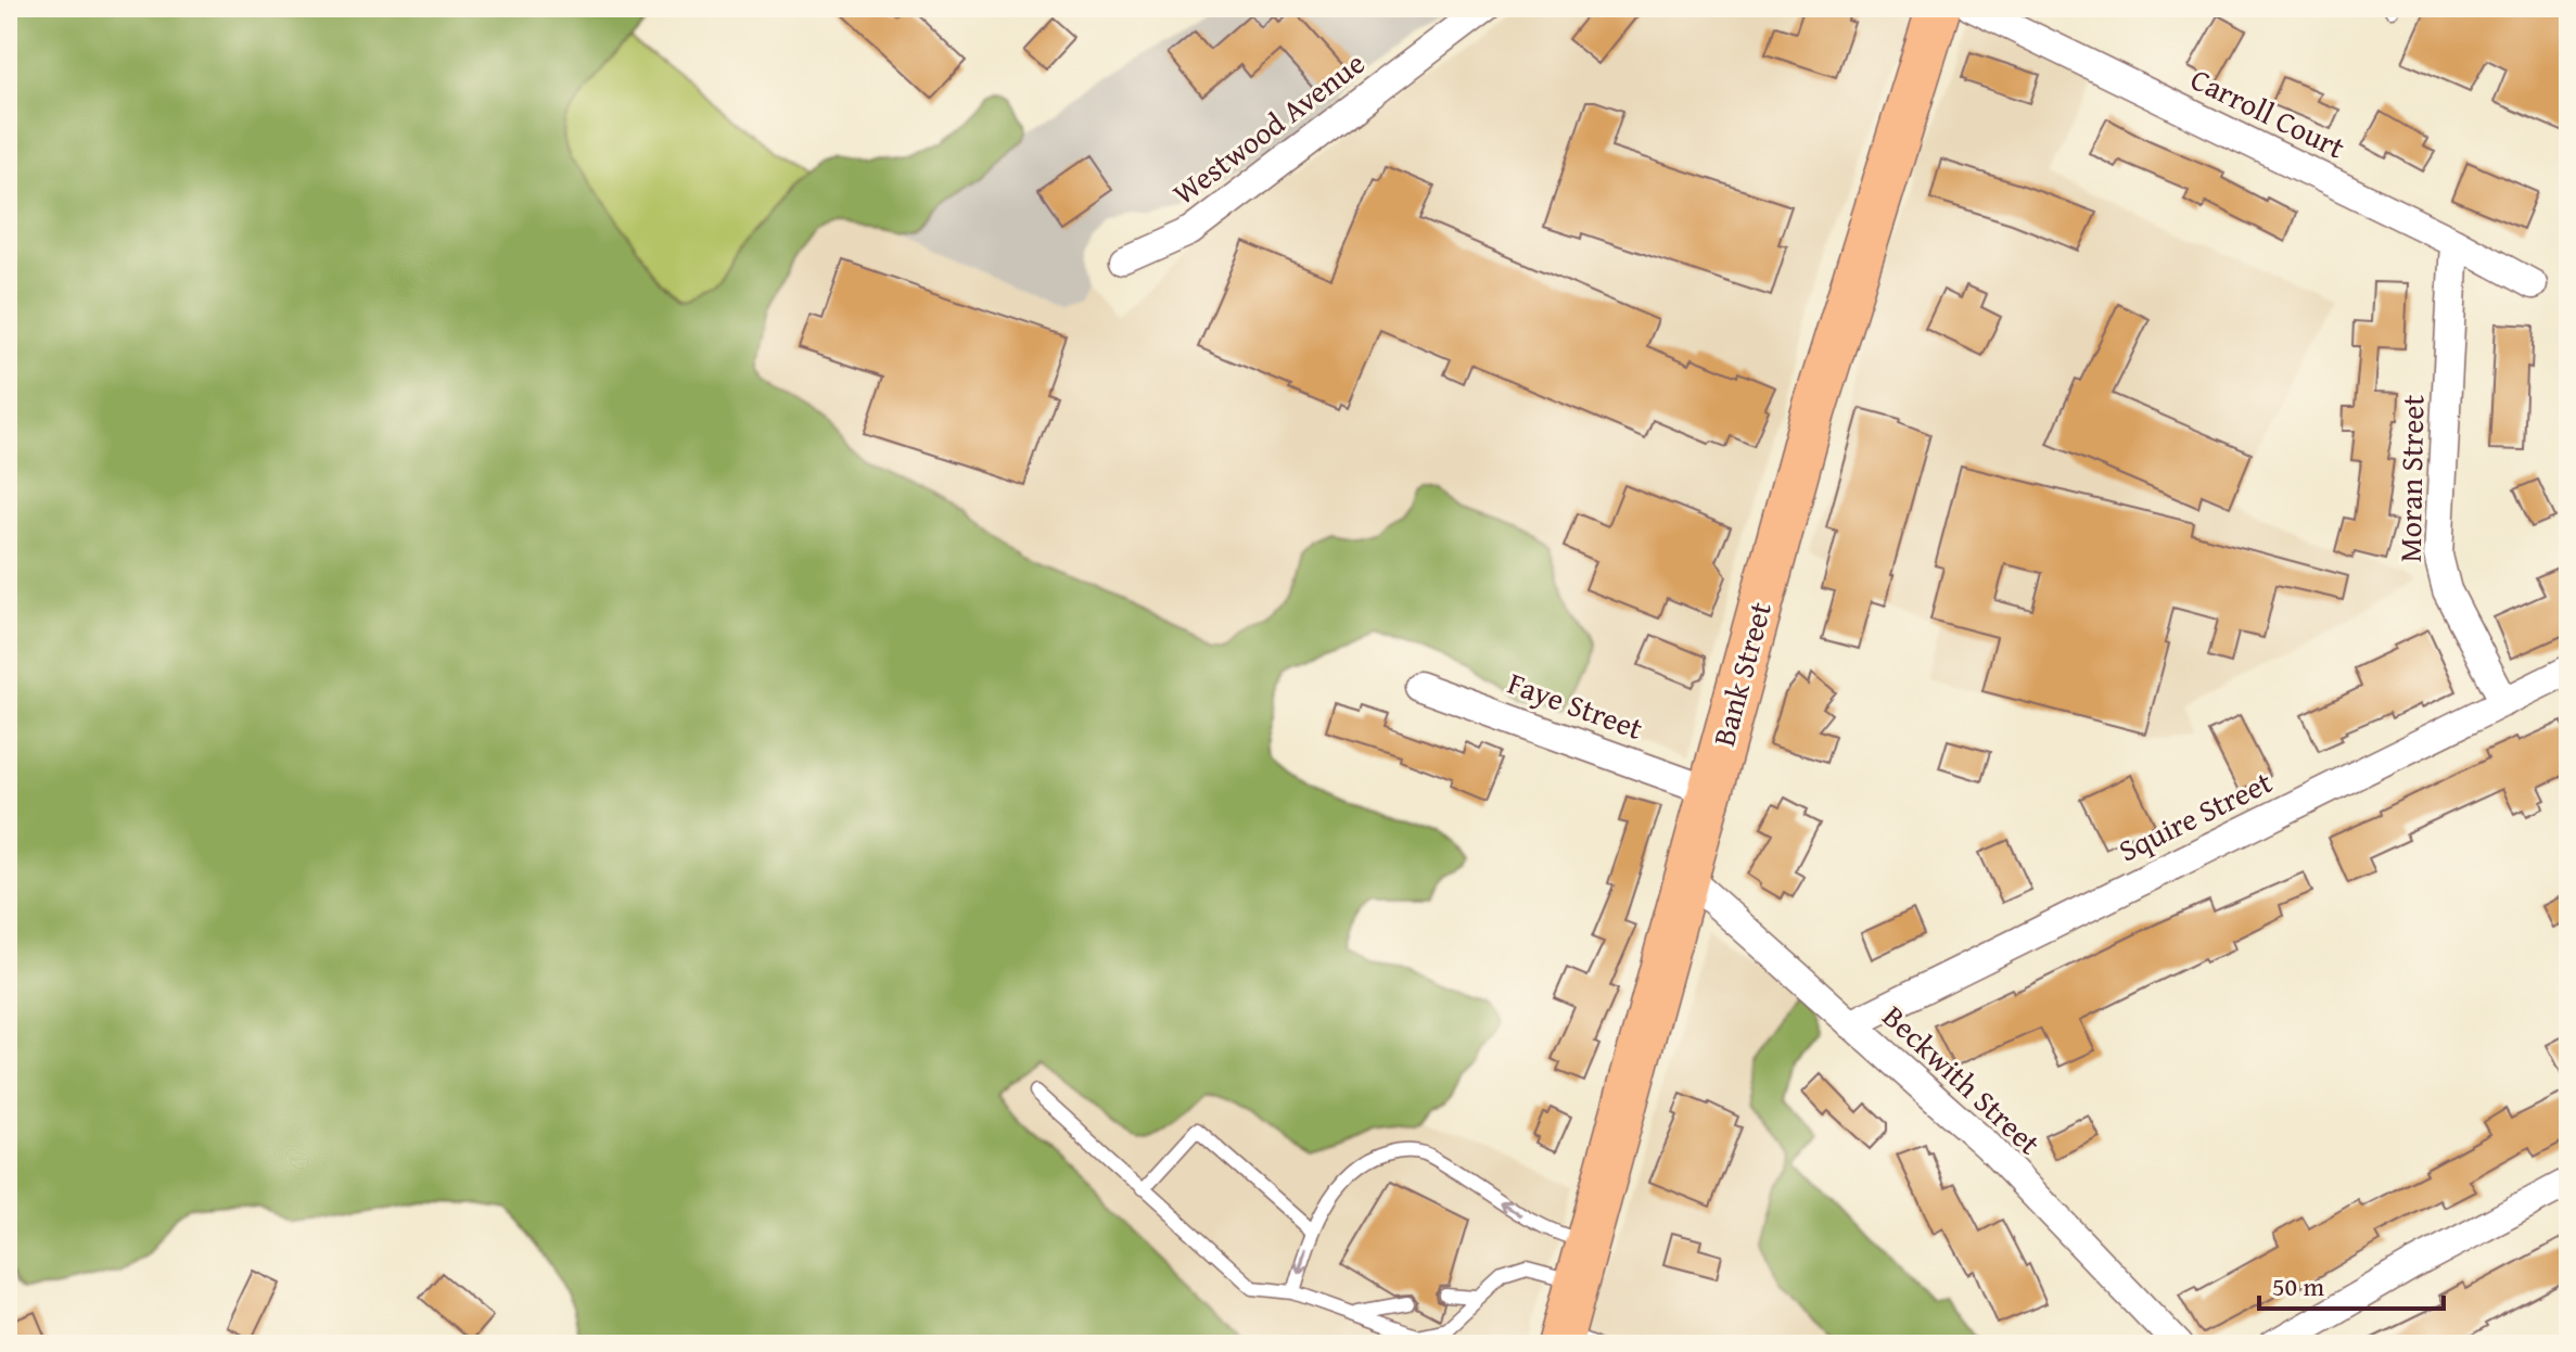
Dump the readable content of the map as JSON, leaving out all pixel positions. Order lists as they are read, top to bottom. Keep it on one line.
{"streets":{"main road":["Bank Street"],"street":["Carroll Court","Westwood Avenue","Moran Street","Faye Street","Squire Street","Beckwith Street"]},"crossings":[["Carroll Court","Moran Street"],["Moran Street","Squire Street"],["Bank Street","Faye Street"],["Bank Street","Beckwith Street"],["Squire Street","Beckwith Street"]],"scale_bar":"50 m"}
